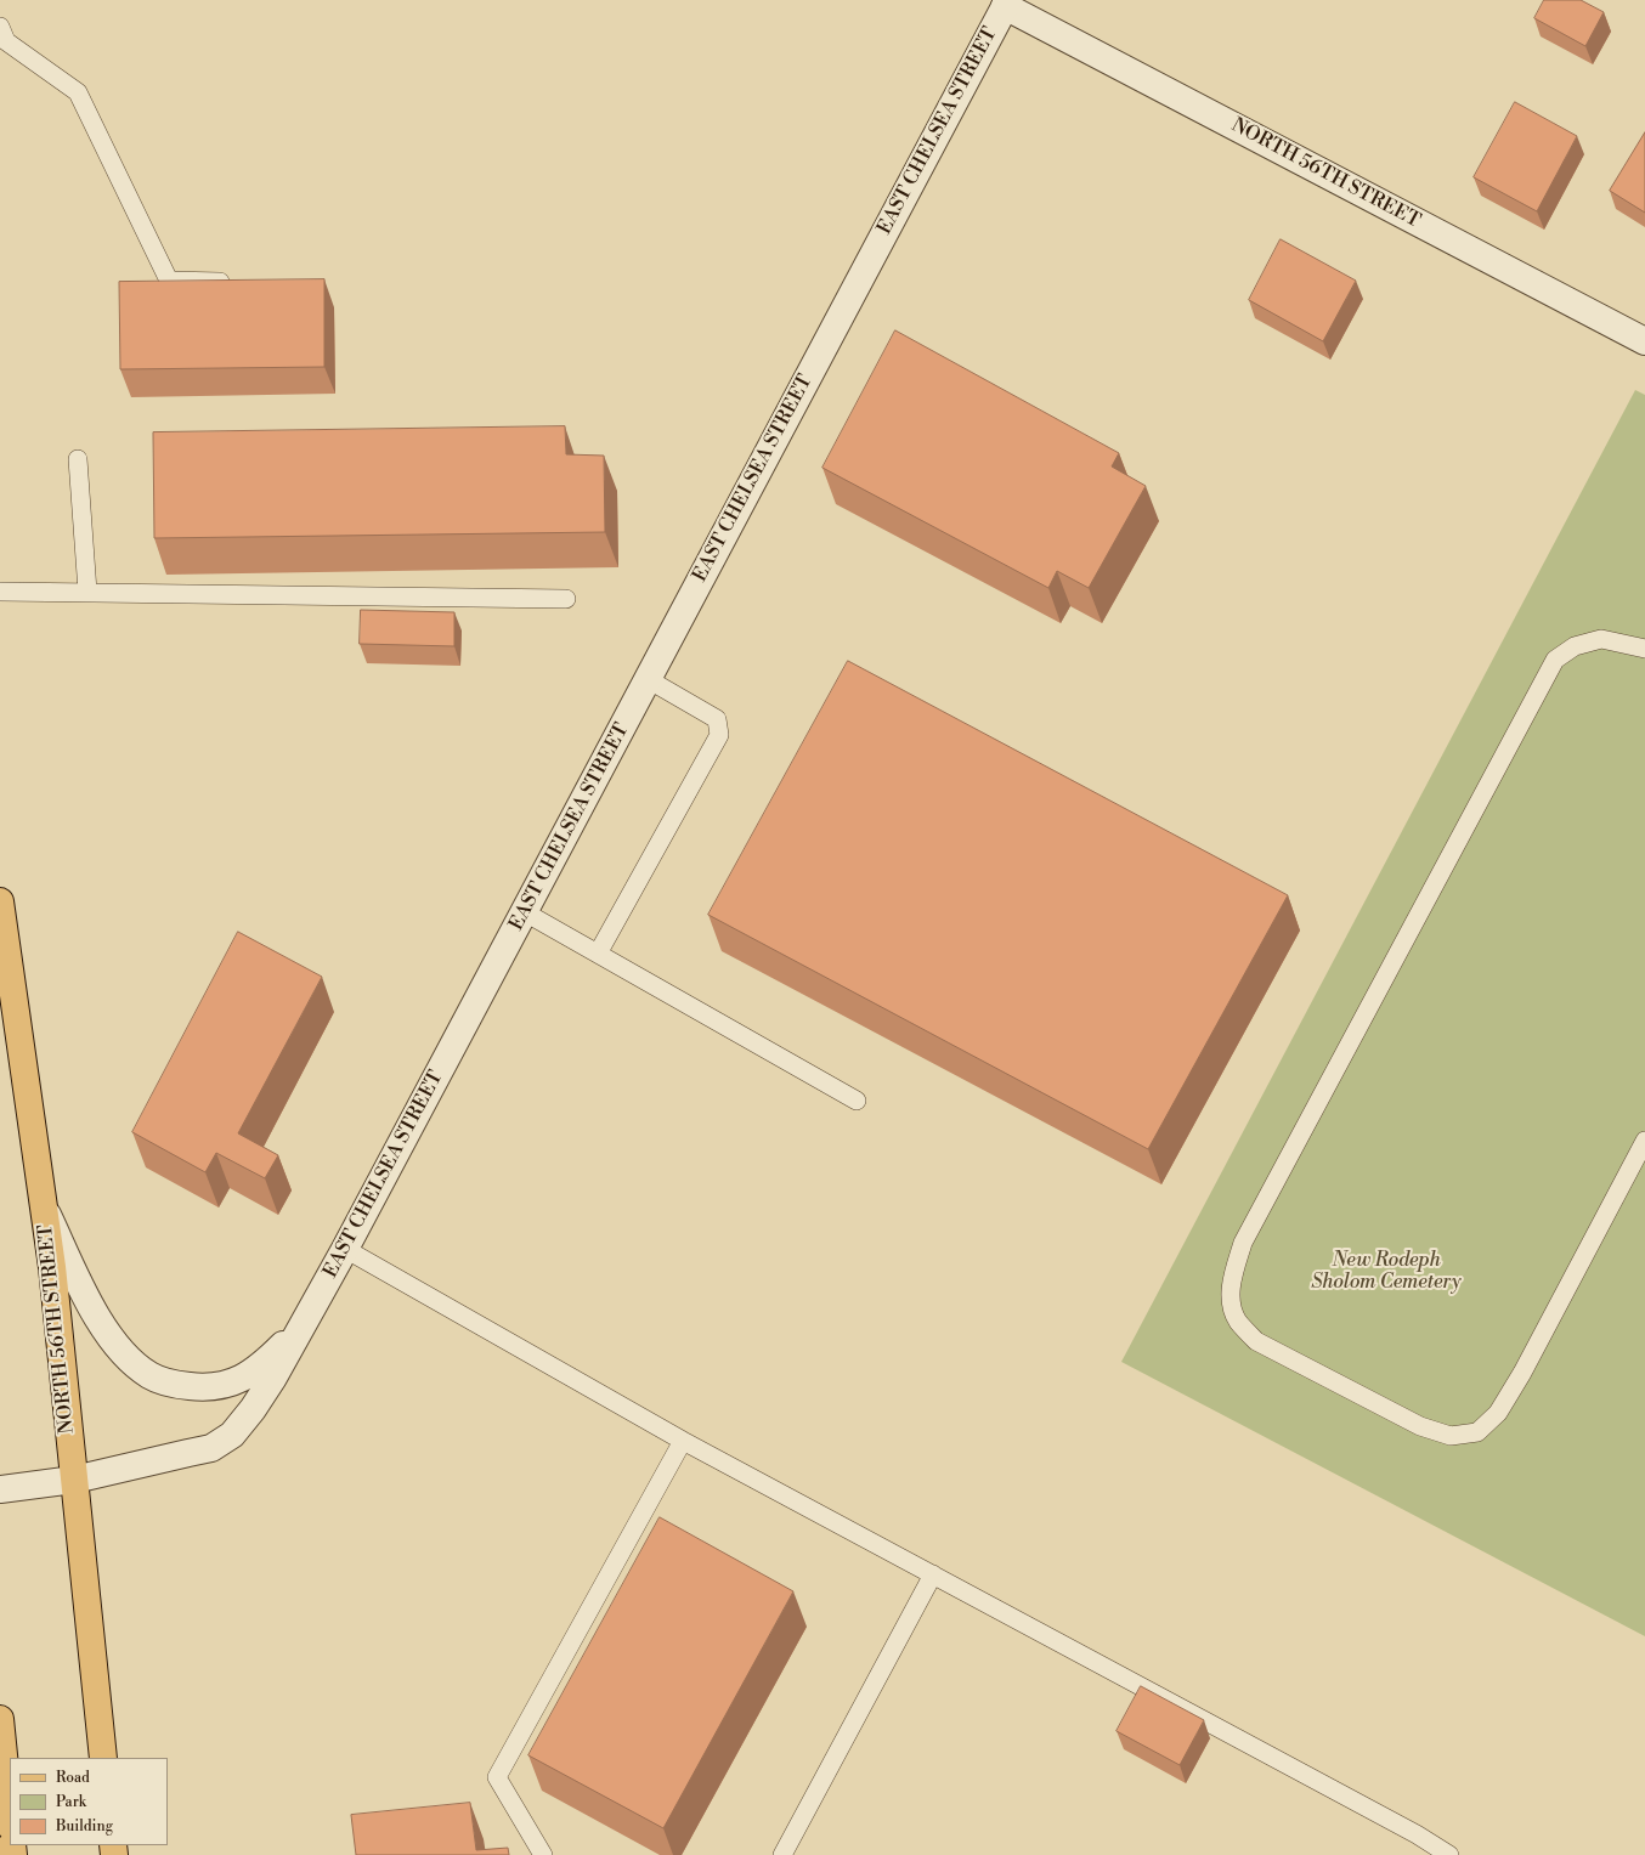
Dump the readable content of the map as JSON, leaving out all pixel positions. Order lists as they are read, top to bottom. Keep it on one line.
{"streets":{"main road":["NORTH 56TH STREET"],"street":["EAST CHELSEA STREET"]},"crossings":[["EAST CHELSEA STREET","NORTH 56TH STREET"]],"parks":["New Rodeph Sholom Cemetery"],"legend":["Road","Park","Building"]}
